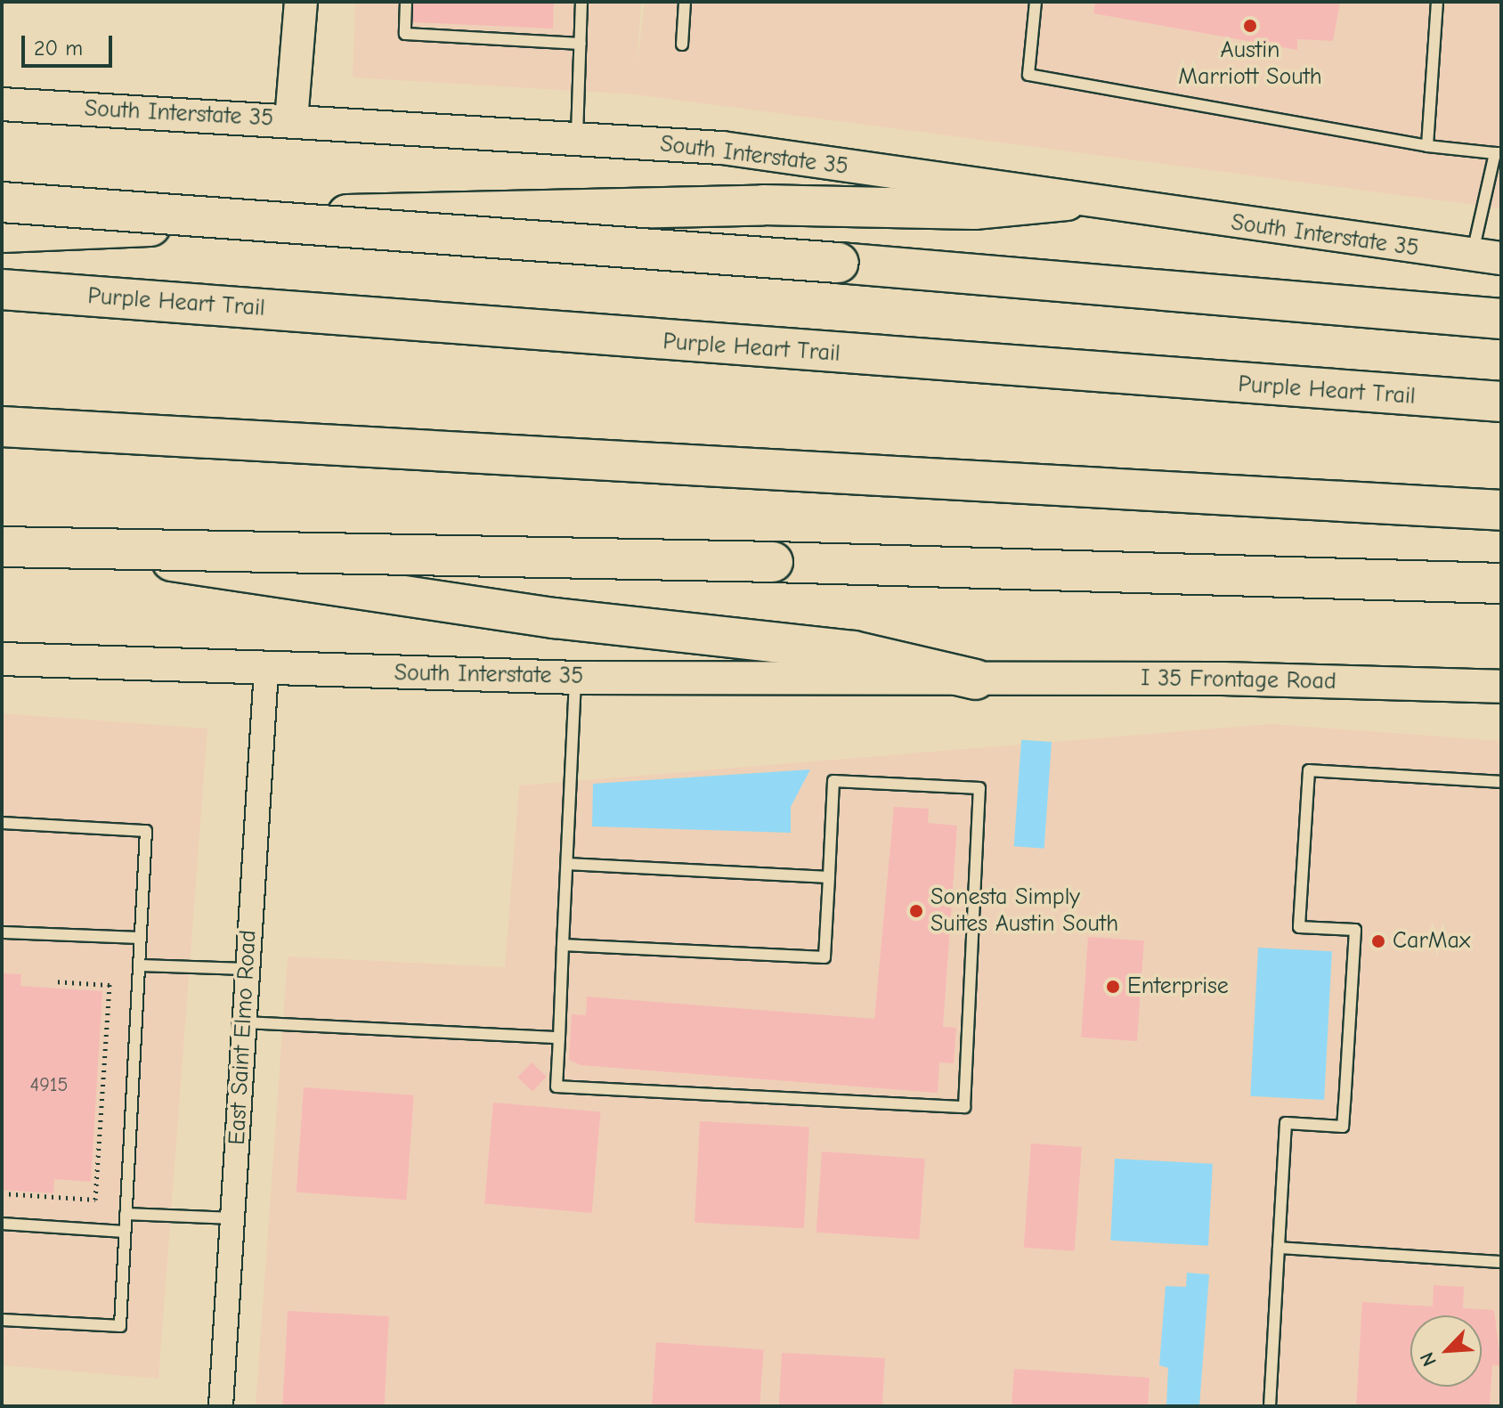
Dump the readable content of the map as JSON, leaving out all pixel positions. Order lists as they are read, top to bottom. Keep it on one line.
{"streets":{"highway":["Purple Heart Trail"],"main road":["South Interstate 35","I 35 Frontage Road"],"street":["East Saint Elmo Road"]},"crossings":[["South Interstate 35","I 35 Frontage Road"],["South Interstate 35","East Saint Elmo Road"]],"places":["Austin Marriott South","Sonesta Simply Suites Austin South","CarMax","Enterprise"],"house_numbers":["4915"],"scale_bar":"20 m","north":"bottom left"}
